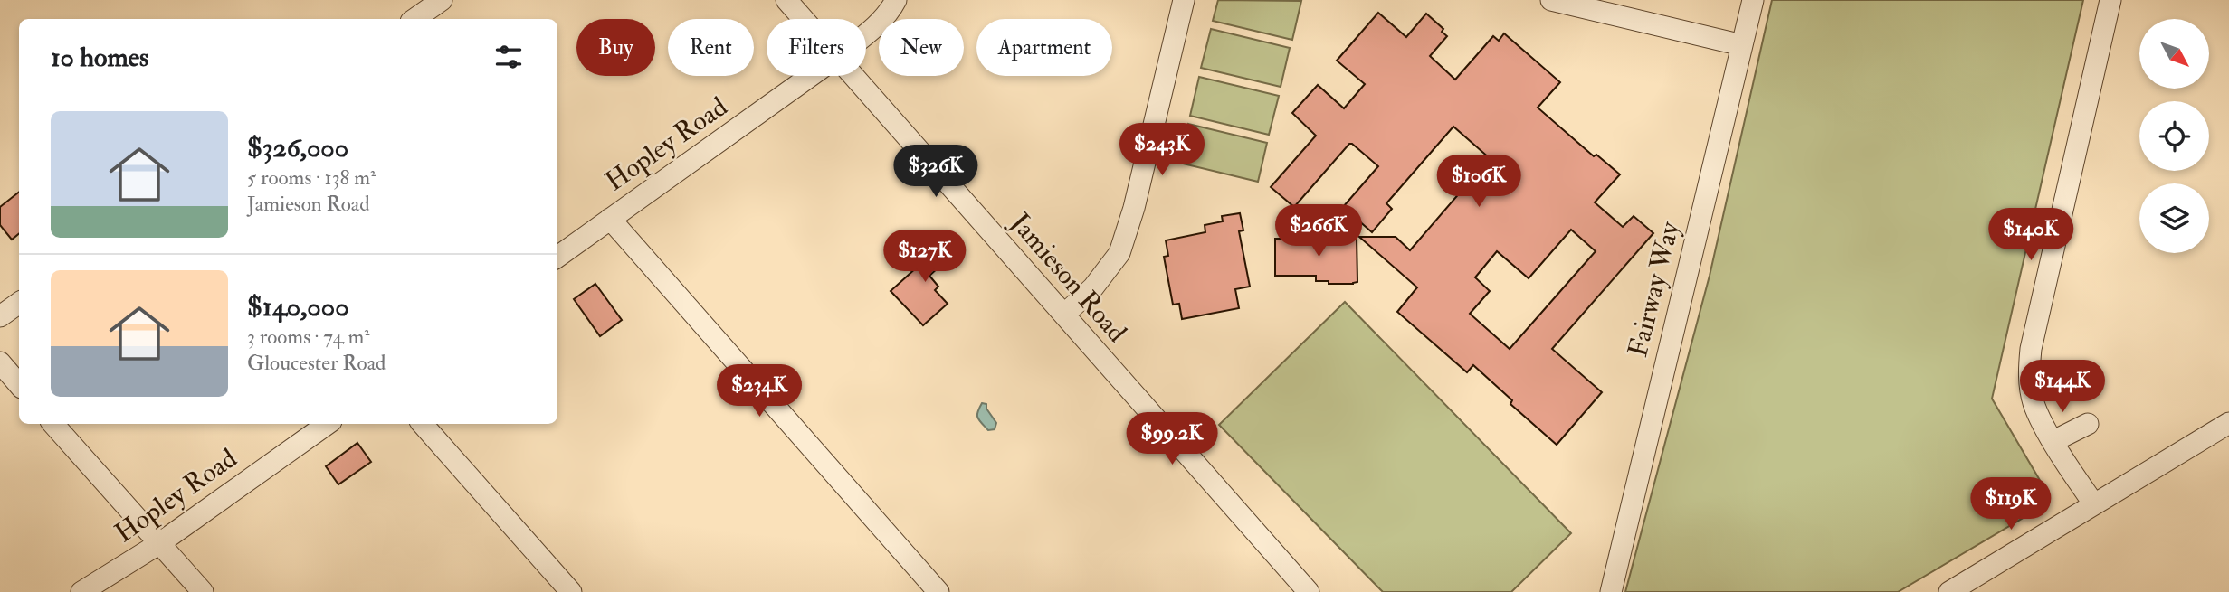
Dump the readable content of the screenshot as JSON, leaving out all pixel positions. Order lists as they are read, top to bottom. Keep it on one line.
{"streets":{"street":["Hopley Road","Jamieson Road","Fairway Way"]},"north":"bottom right","page":{"chip":["Buy","Rent","Filters","New","Apartment"],"heading":"10 homes","list":[{"name":"$326,000","note":"5 rooms · 138 m² · Jamieson Road"},{"name":"$140,000","note":"3 rooms · 74 m² · Gloucester Road"}],"price":["$243K","$326K","$106K","$266K","$140K","$127K","$144K","$234K","$99.2K","$119K"]}}
